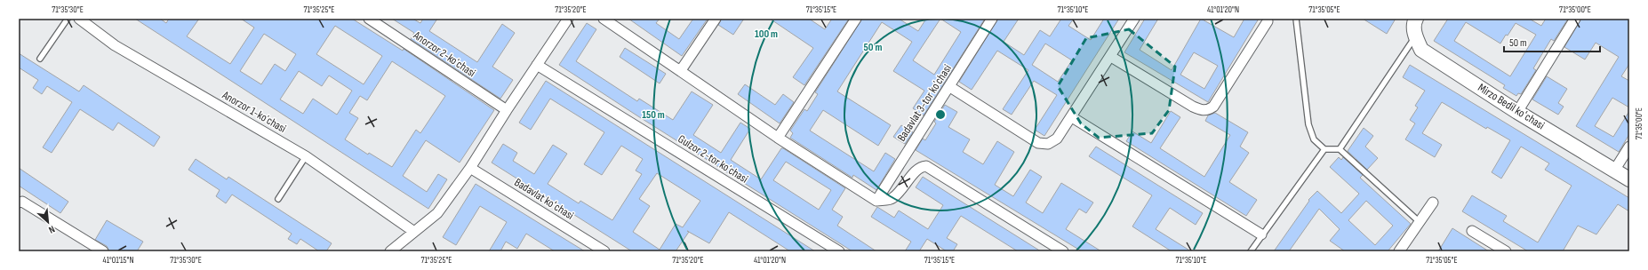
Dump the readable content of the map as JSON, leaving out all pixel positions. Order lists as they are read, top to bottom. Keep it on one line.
{"streets":{"street":["Аnorzor 2-koʼchasi","Badavlat 3-tor koʼchasi","Mirzo Bedil koʻchasi","Аnorzor 1-koʼchasi","Gulzor 2-tor koʼchasi","Badavlat koʻchasi"]},"scale_bar":"50 m","north":"bottom right","coordinates":["71°35'30\"E","71°35'25\"E","71°35'20\"E","71°35'15\"E","71°35'10\"E","41°01'20\"N","71°35'05\"E","71°35'00\"E","41°01'15\"N"],"rings":["100 m","50 m","150 m"]}
